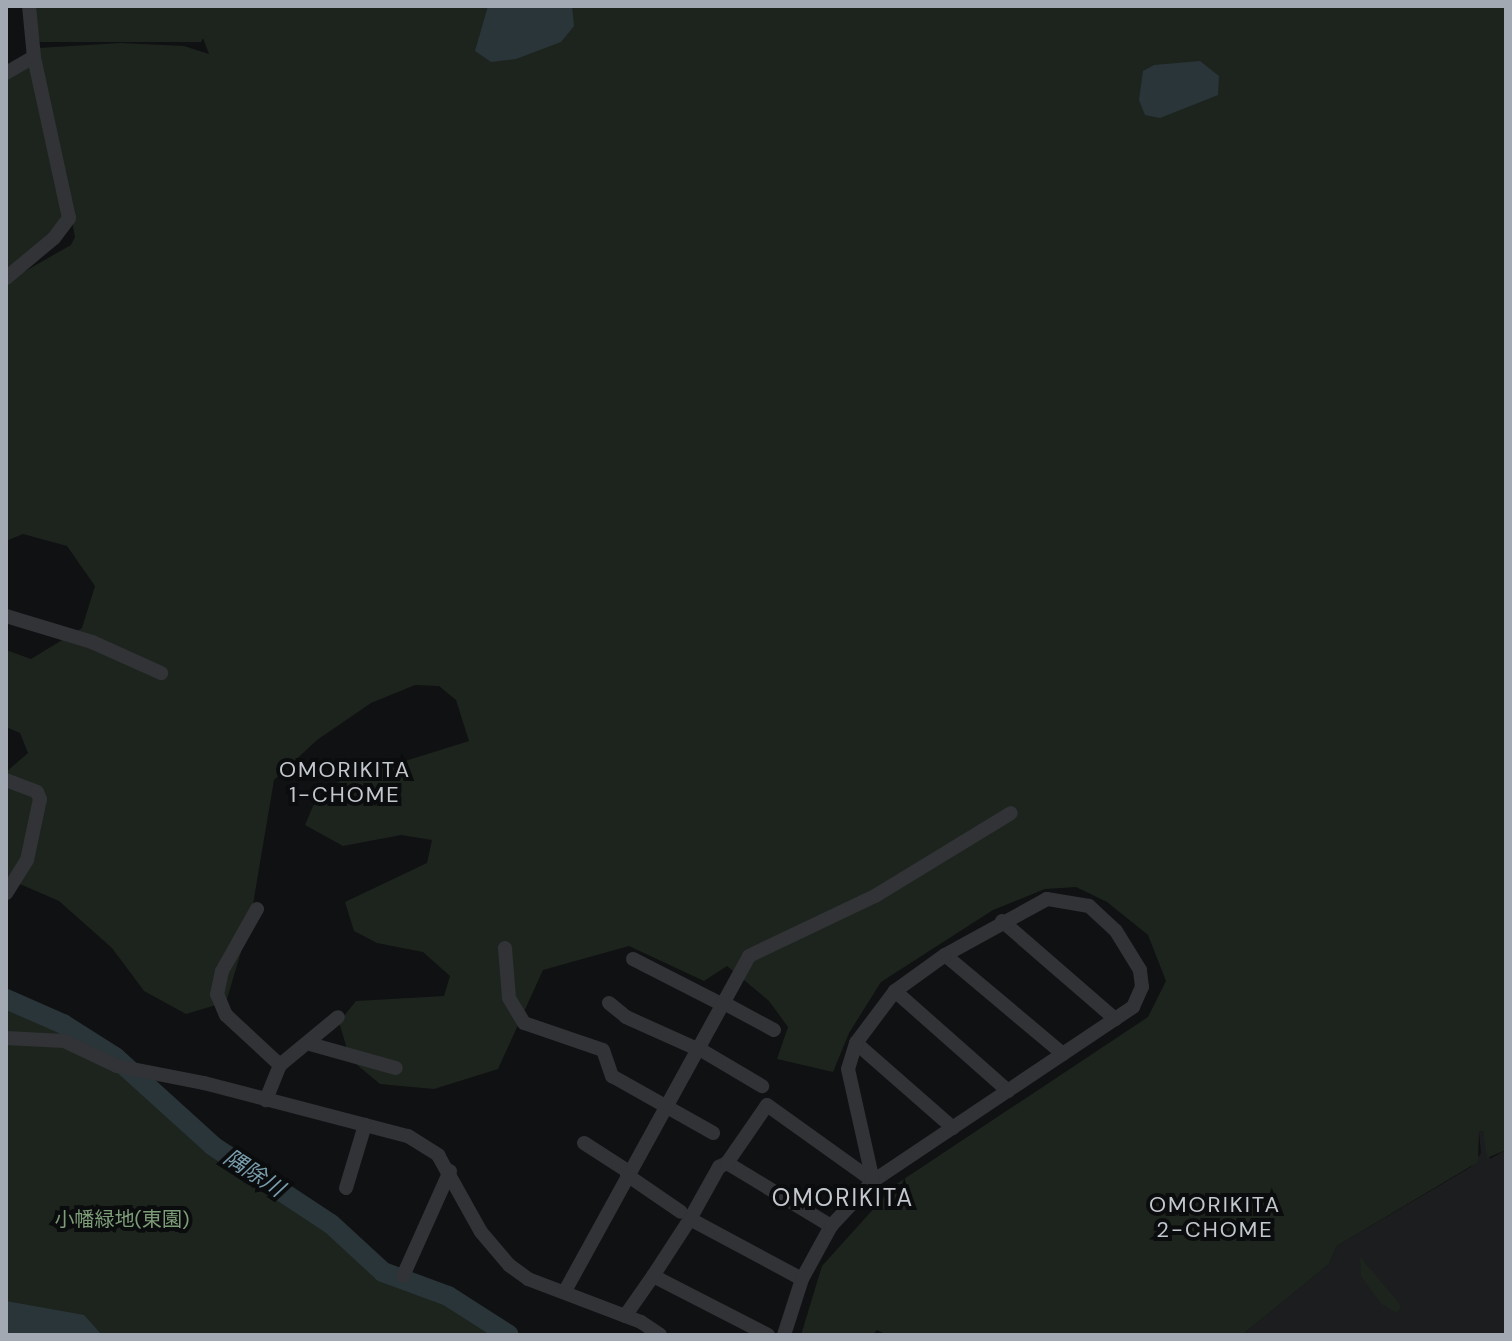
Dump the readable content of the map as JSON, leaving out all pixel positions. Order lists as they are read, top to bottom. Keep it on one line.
{"districts":["OMORIKITA 1-CHOME","OMORIKITA","OMORIKITA 2-CHOME"],"water":["隅除川"],"parks":["小幡緑地(東園)"]}
